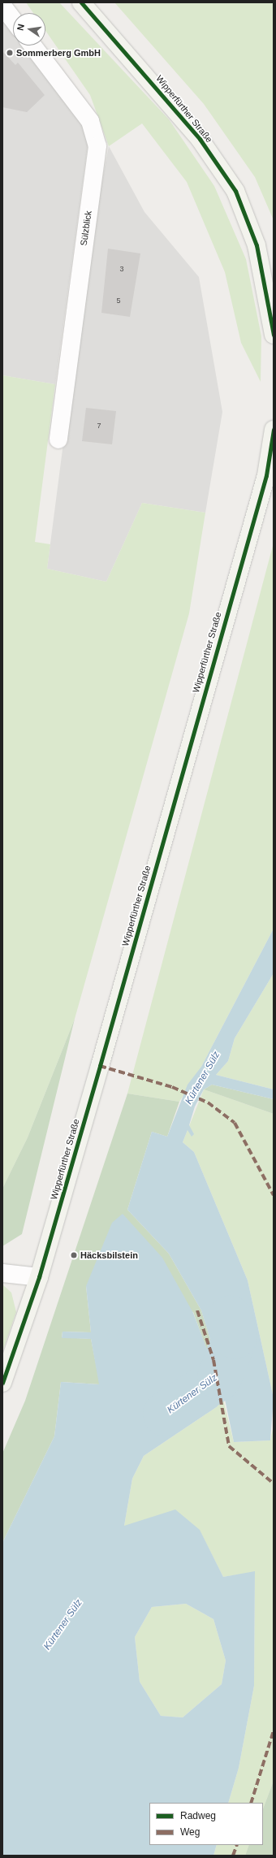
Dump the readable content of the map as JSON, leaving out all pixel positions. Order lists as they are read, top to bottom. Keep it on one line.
{"streets":{"main road":["Wipperfürther Straße"],"street":["Sülzblick"]},"water":["Kürtener Sülz"],"places":["Sommerberg GmbH","Häcksbilstein"],"house_numbers":["3","5","7"],"legend":["Radweg","Weg"],"north":"left"}
